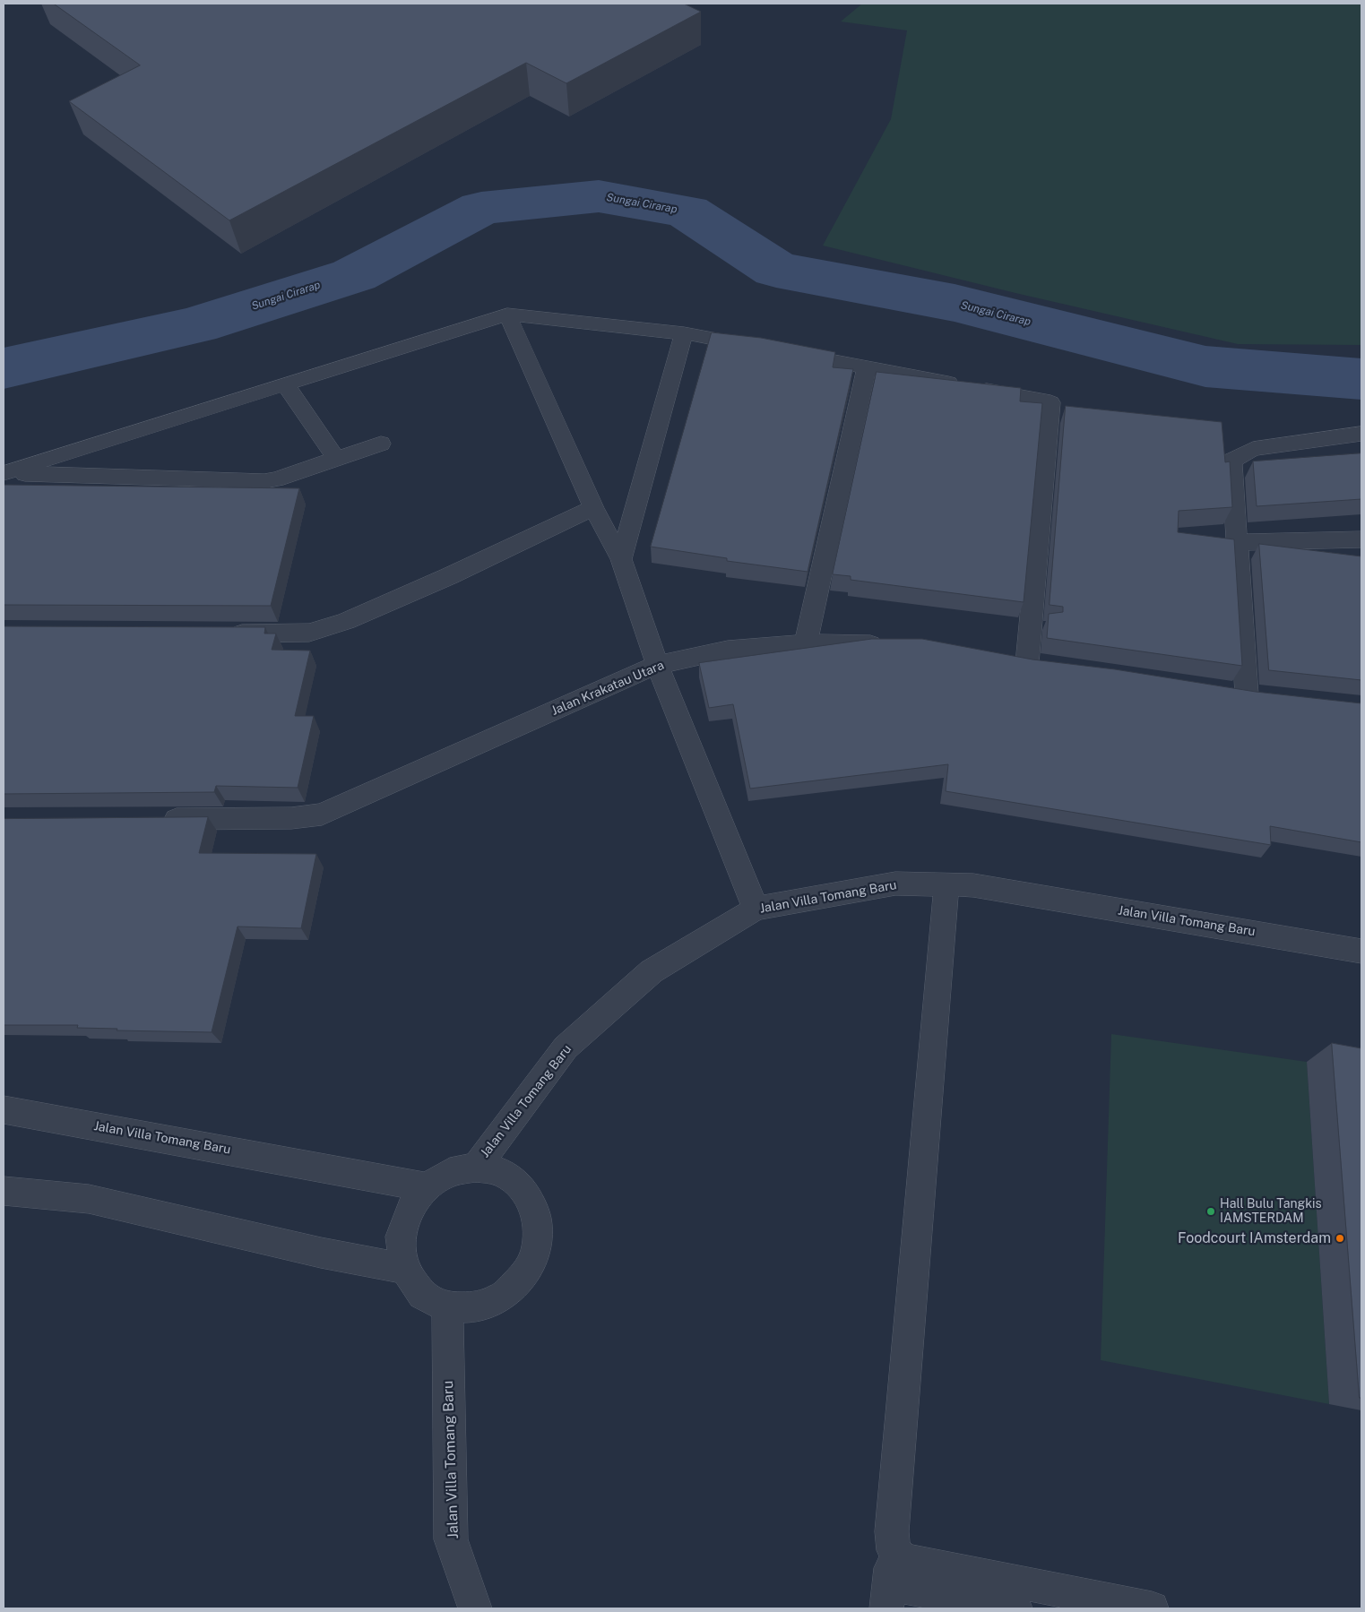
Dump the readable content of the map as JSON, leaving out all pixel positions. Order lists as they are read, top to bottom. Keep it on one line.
{"streets":{"street":["Jalan Krakatau Utara","Jalan Villa Tomang Baru"]},"water":["Sungai Cirarap"],"places":["Hall Bulu Tangkis IAMSTERDAM","Foodcourt IAmsterdam"]}
